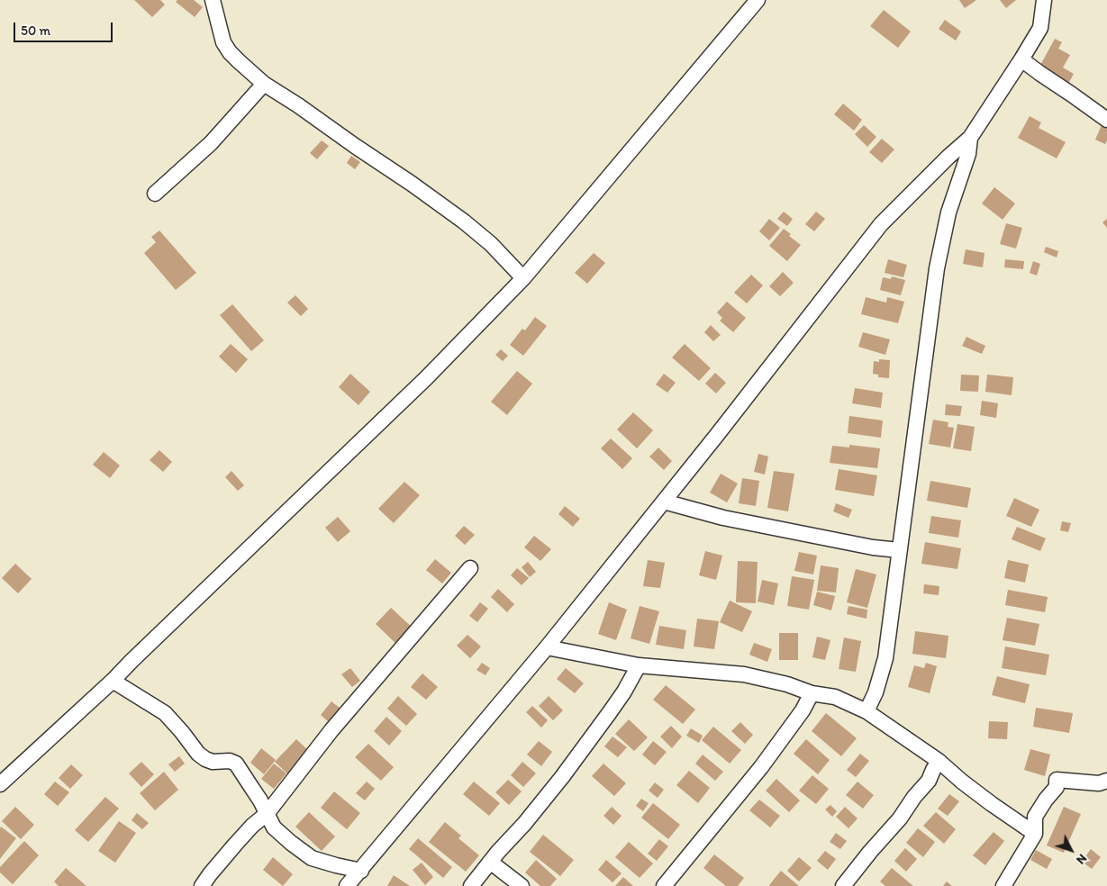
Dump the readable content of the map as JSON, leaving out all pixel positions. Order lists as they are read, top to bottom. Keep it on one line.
{"scale_bar":"50 m","north":"bottom right"}
